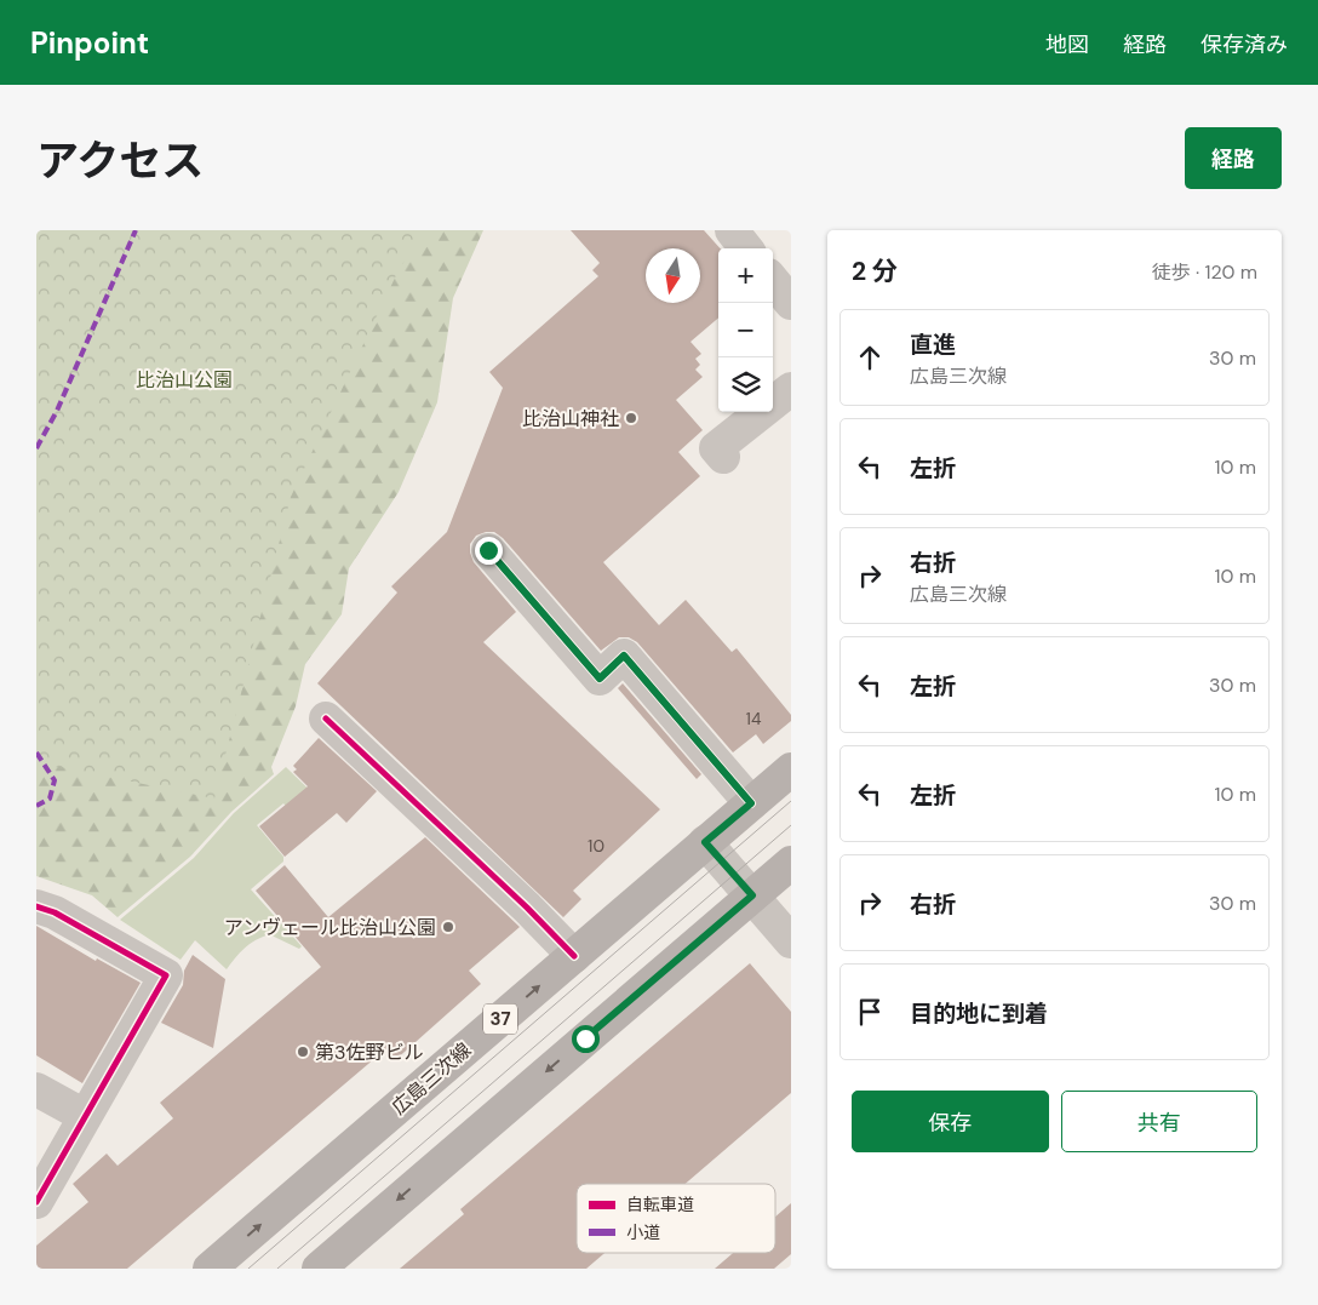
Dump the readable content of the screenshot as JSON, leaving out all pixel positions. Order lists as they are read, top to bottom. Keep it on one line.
{"streets":{"main road":["37","広島三次線"]},"parks":["比治山公園"],"places":["比治山神社","アンヴェール比治山公園","第3佐野ビル"],"house_numbers":["14","10"],"legend":["自転車道","小道"],"north":"bottom","page":{"header":"Pinpoint","nav":["地図","経路","保存済み"],"title":"アクセス","buttons":["経路",["保存","共有"]],"heading":["2 分","徒歩 · 120 m"],"map_buttons":["+","−"],"list":[["直進","広島三次線","30 m"],["左折","10 m"],["右折","広島三次線","10 m"],["左折","30 m"],["左折","10 m"],["右折","30 m"],"目的地に到着"]}}
